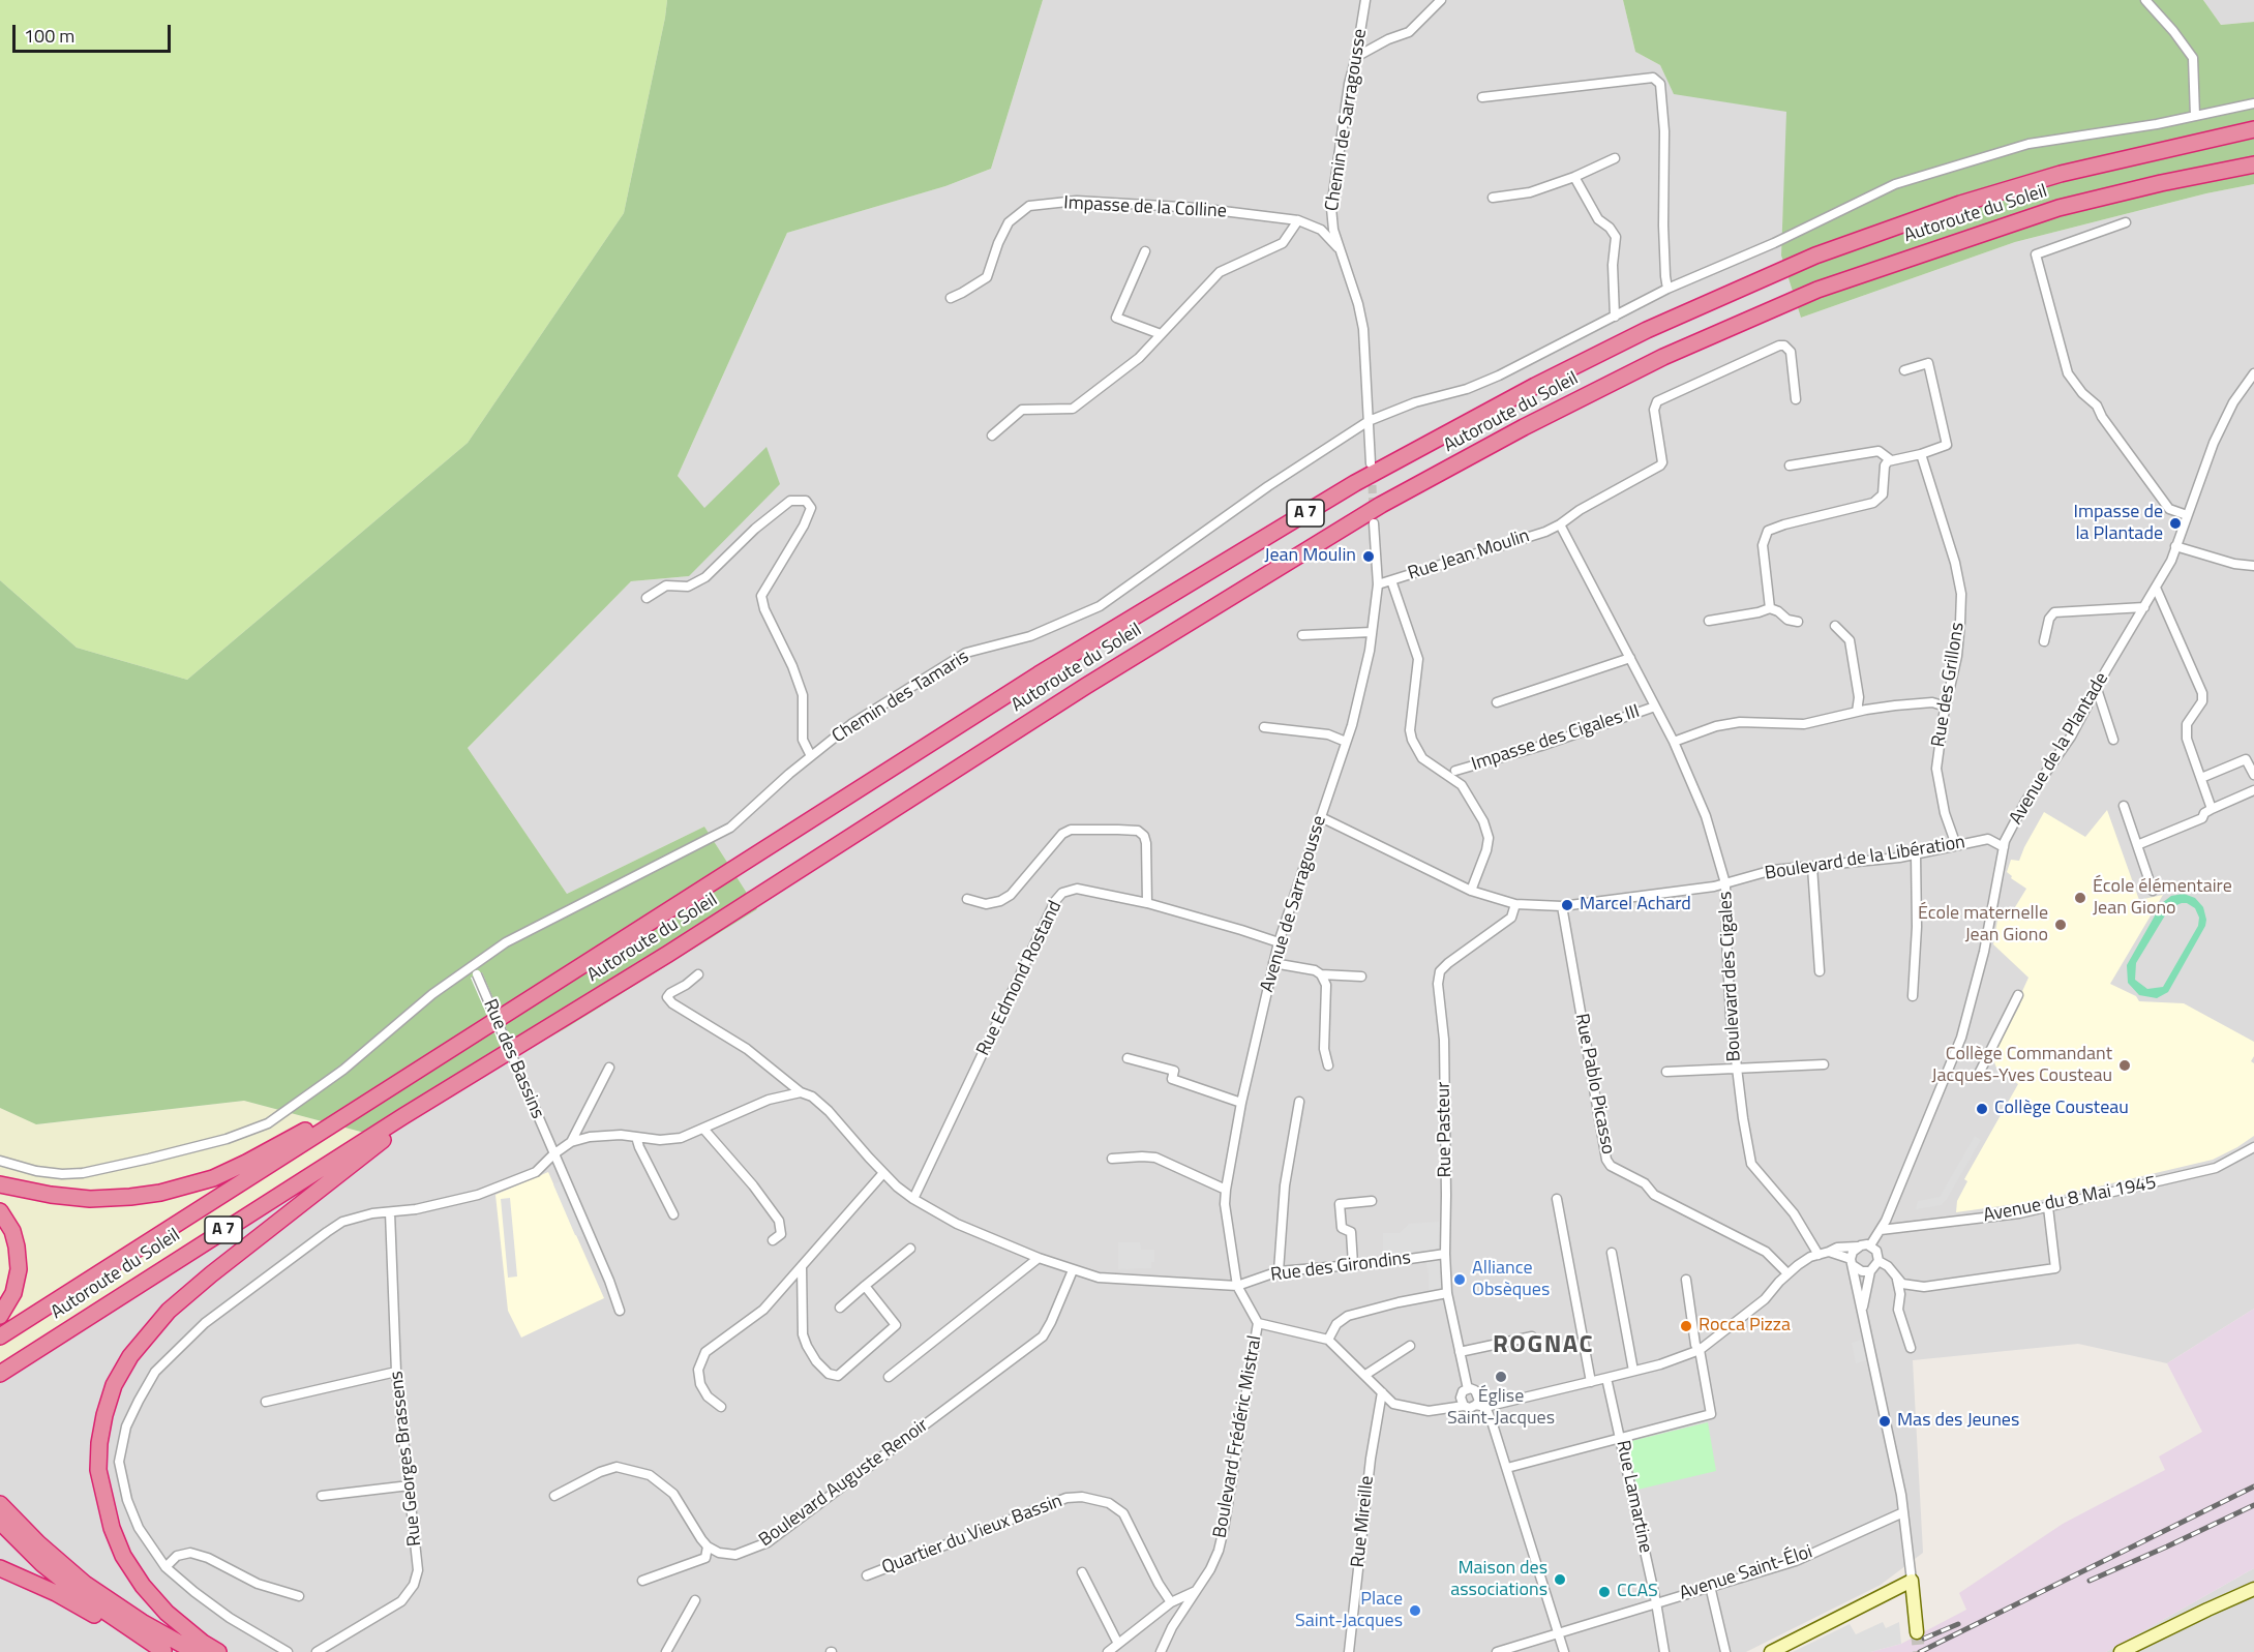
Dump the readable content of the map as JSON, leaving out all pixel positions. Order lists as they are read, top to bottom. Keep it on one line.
{"streets":{"highway":["Autoroute du Soleil","A 7"],"street":["Chemin de Sarragousse","Impasse de la Colline","Rue Jean Moulin","Rue des Grillons","Chemin des Tamaris","Impasse des Cigales III","Avenue de la Plantade","Boulevard de la Libération","Avenue de Sarragousse","Boulevard des Cigales","Rue Edmond Rostand","Rue des Bassins","Rue Pablo Picasso","Rue Pasteur","Avenue du 8 Mai 1945","Rue des Girondins","Boulevard Frédéric Mistral","Rue Georges Brassens","Boulevard Auguste Renoir","Rue Lamartine","Rue Mireille","Quartier du Vieux Bassin","Avenue Saint-Éloi"]},"crossings":[["Chemin de Sarragousse","Impasse de la Colline"],["Chemin de Sarragousse","Chemin des Tamaris"],["Rue Jean Moulin","Avenue de Sarragousse"],["Rue Jean Moulin","Boulevard des Cigales"],["Rue des Grillons","Boulevard de la Libération"],["Chemin des Tamaris","Rue des Bassins"],["Impasse des Cigales III","Boulevard des Cigales"],["Avenue de la Plantade","Boulevard de la Libération"],["Avenue de la Plantade","Avenue du 8 Mai 1945"],["Boulevard de la Libération","Avenue de Sarragousse"],["Boulevard de la Libération","Boulevard des Cigales"],["Boulevard de la Libération","Rue Pablo Picasso"],["Boulevard de la Libération","Rue Pasteur"],["Avenue de Sarragousse","Rue Edmond Rostand"],["Avenue de Sarragousse","Rue des Girondins"],["Avenue de Sarragousse","Boulevard Frédéric Mistral"],["Rue Pasteur","Rue des Girondins"],["Rue des Girondins","Boulevard Frédéric Mistral"],["Rue Lamartine","Avenue Saint-Éloi"]],"districts":["ROGNAC"],"places":["Impasse de la Plantade","Jean Moulin","École élémentaire Jean Giono","Marcel Achard","École maternelle Jean Giono","Collège Commandant Jacques-Yves Cousteau","Collège Cousteau","Alliance Obsèques","Rocca Pizza","Église Saint-Jacques","Mas des Jeunes","Maison des associations","CCAS","Place Saint-Jacques"],"scale_bar":"100 m"}
